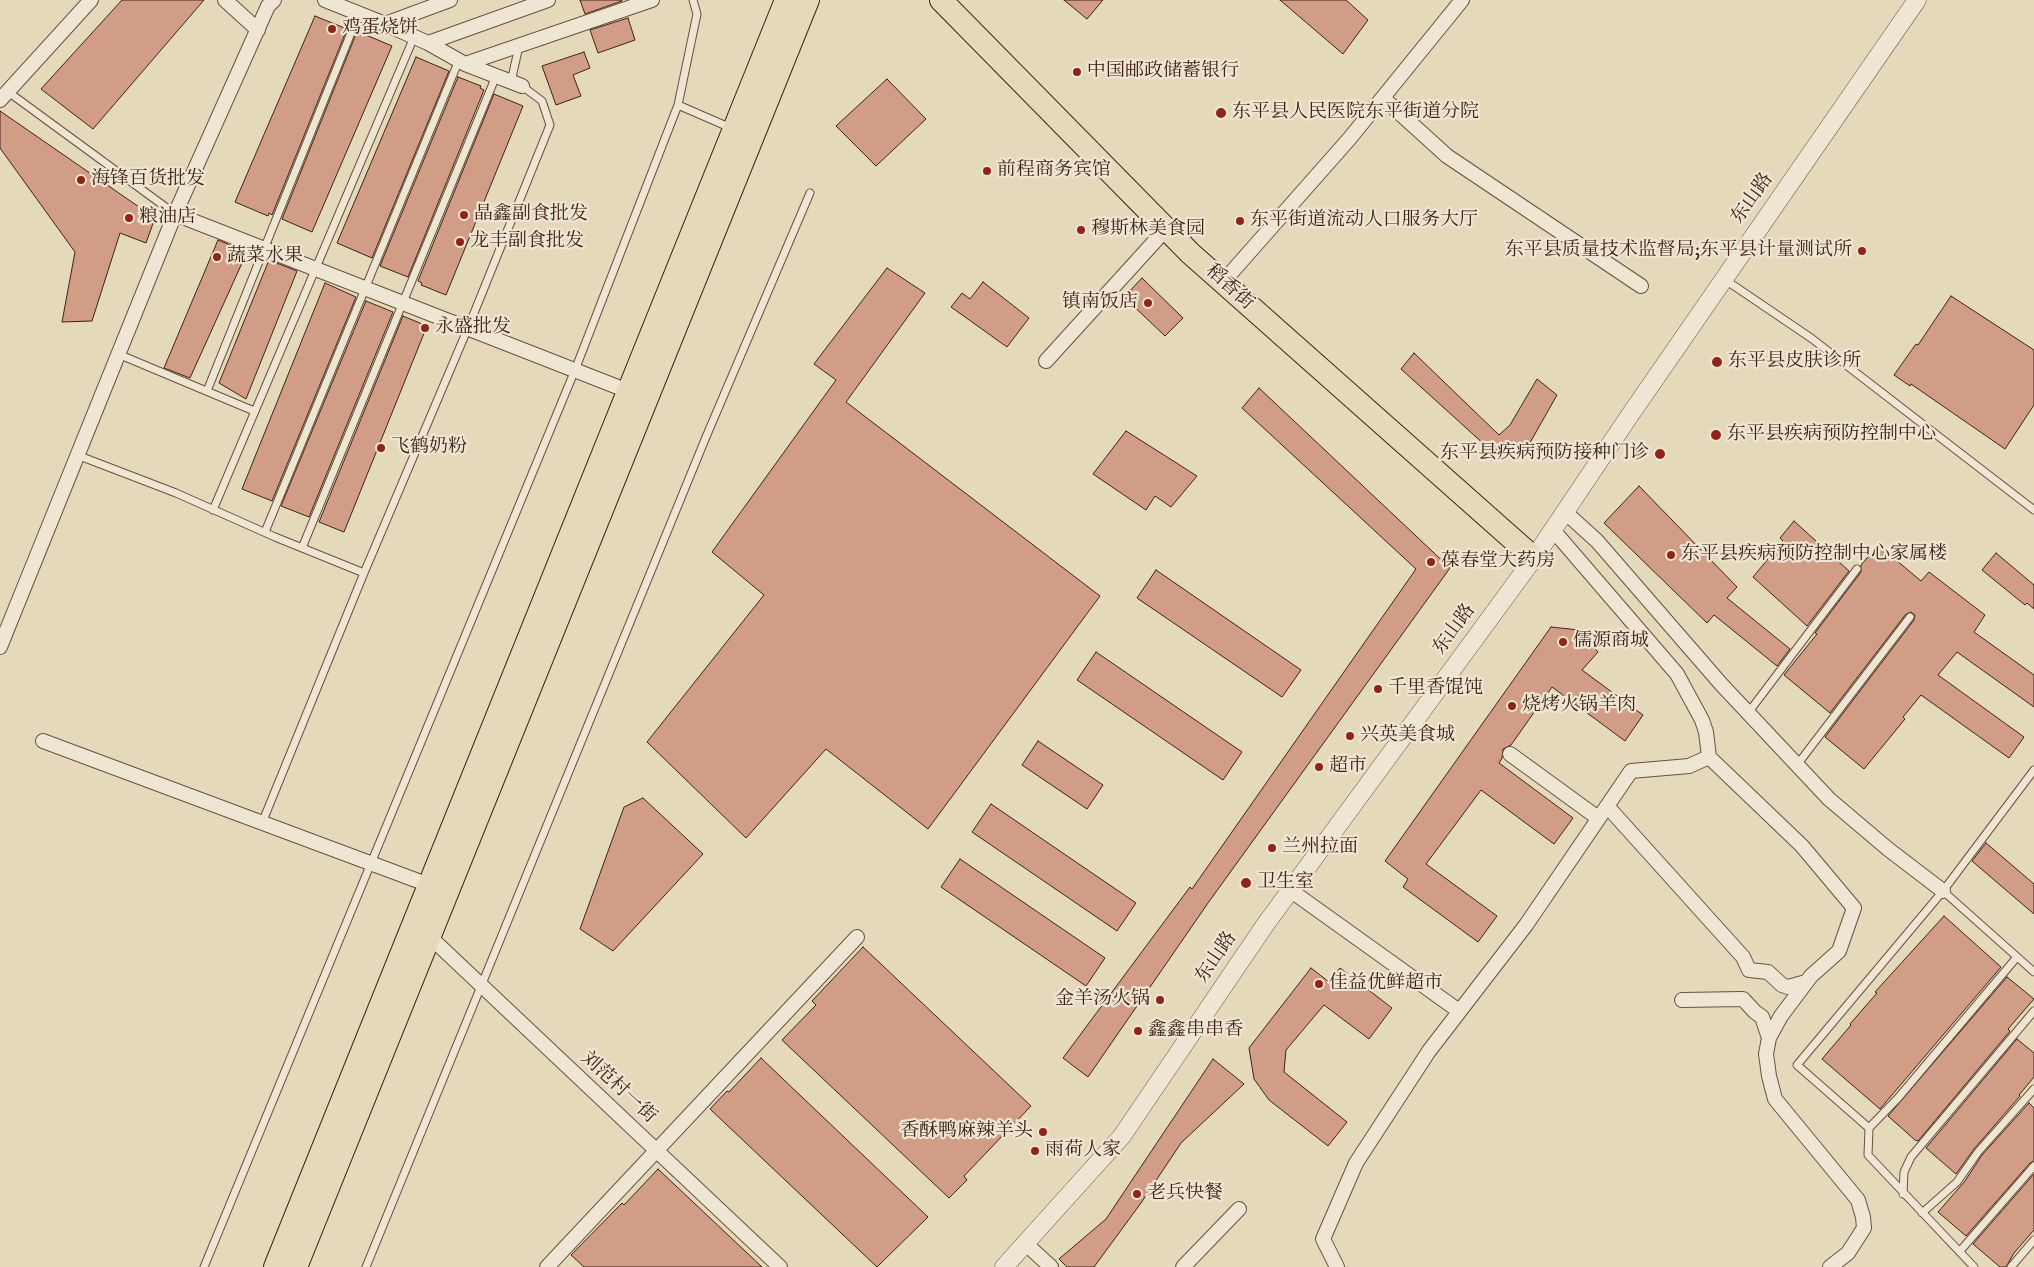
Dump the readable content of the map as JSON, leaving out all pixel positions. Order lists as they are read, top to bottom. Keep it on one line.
{"streets":{"main road":["稻香街"],"street":["东山路","刘范村一街"]},"crossings":[["东山路","稻香街"]],"places":["鸡蛋烧饼","中国邮政储蓄银行","东平县人民医院东平街道分院","前程商务宾馆","海锋百货批发","晶鑫副食批发","粮油店","东平街道流动人口服务大厅","穆斯林美食园","龙丰副食批发","东平县质量技术监督局;东平县计量测试所","蔬菜水果","镇南饭店","永盛批发","东平县皮肤诊所","东平县疾病预防控制中心","飞鹤奶粉","东平县疾病预防接种门诊","东平县疾病预防控制中心家属楼","葆春堂大药房","儒源商城","千里香馄饨","烧烤火锅羊肉","兴英美食城","超市","兰州拉面","卫生室","佳益优鲜超市","金羊汤火锅","鑫鑫串串香","香酥鸭麻辣羊头","雨荷人家","老兵快餐"]}
